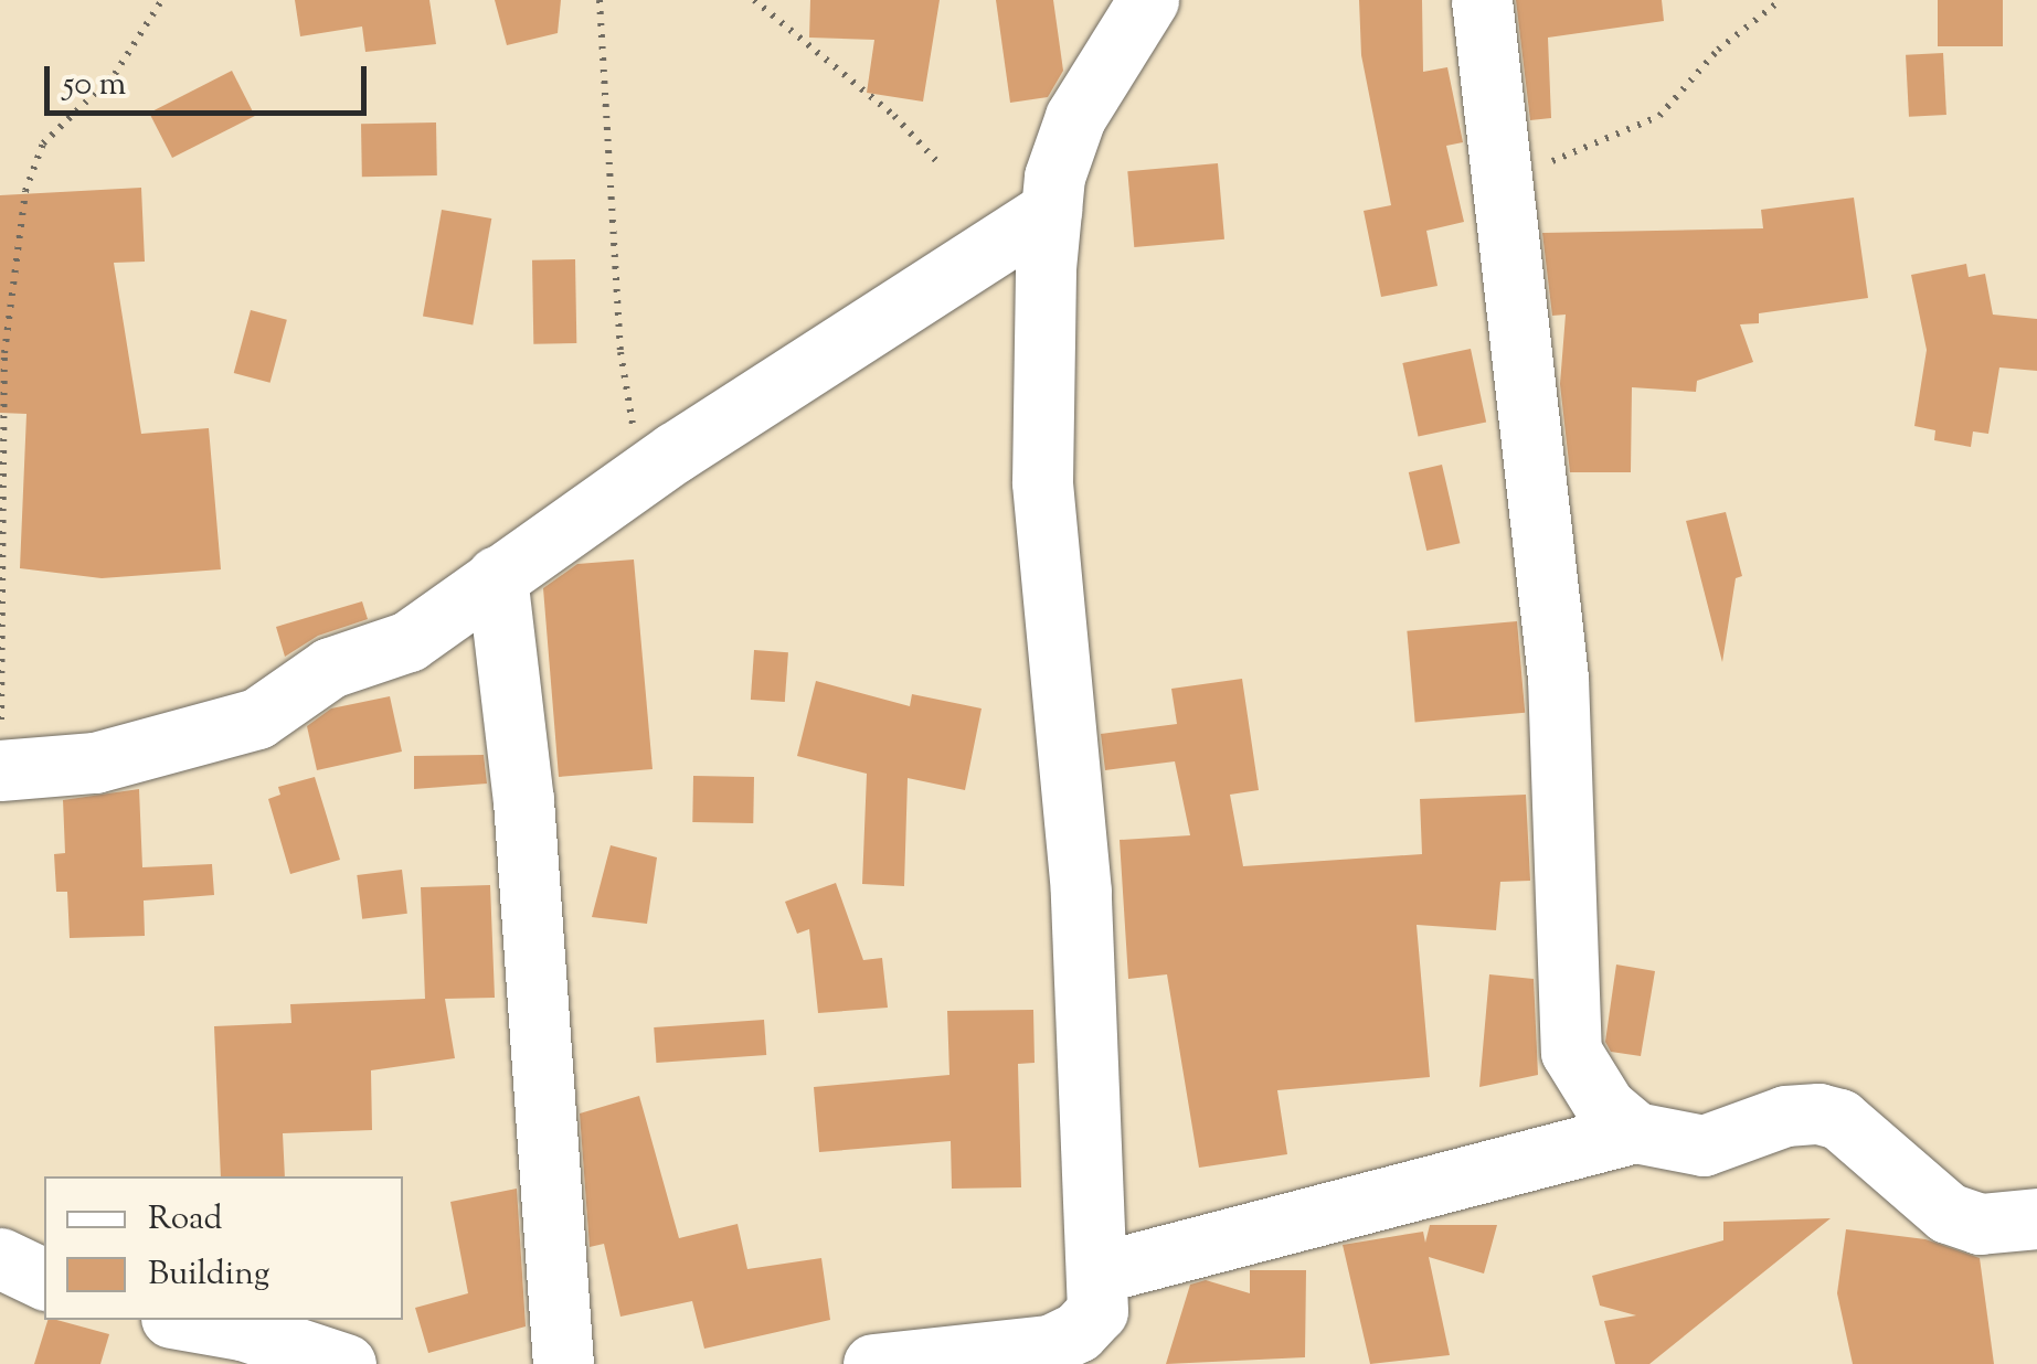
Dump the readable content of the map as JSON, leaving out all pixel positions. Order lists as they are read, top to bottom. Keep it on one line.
{"legend":["Road","Building"],"scale_bar":"50 m"}
